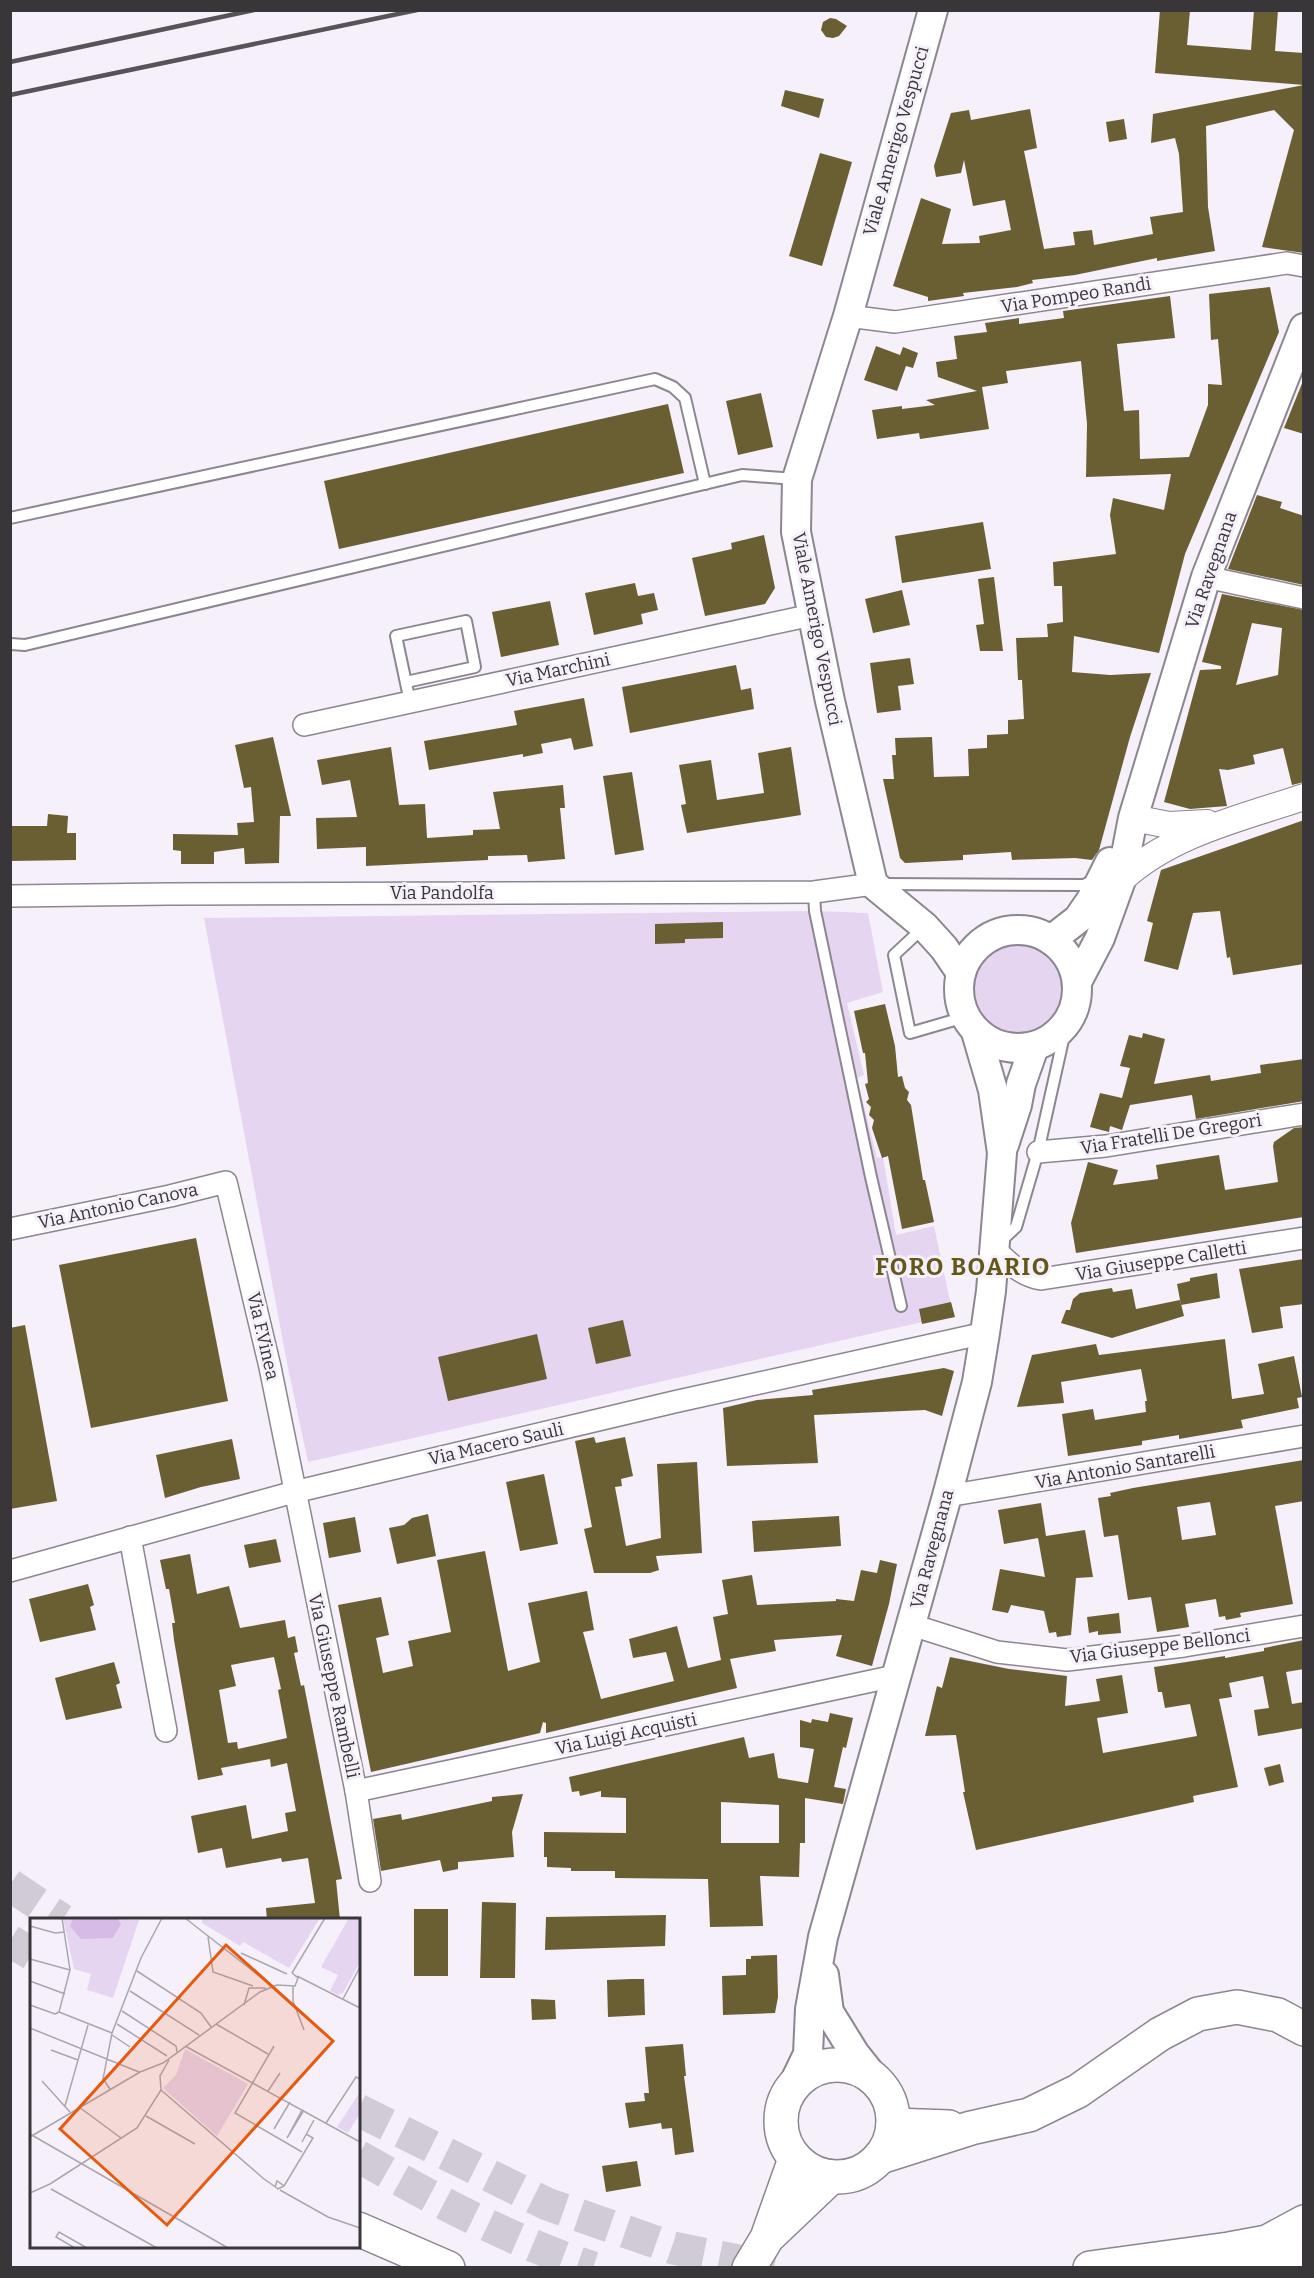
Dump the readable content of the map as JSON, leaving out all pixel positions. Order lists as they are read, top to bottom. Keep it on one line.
{"streets":{"main road":["Viale Amerigo Vespucci","Via Ravegnana"],"street":["Via Pompeo Randi","Via Marchini","Via Pandolfa","Via Fratelli De Gregori","Via Antonio Canova","Via Giuseppe Calletti","Via F.Vinea","Via Macero Sauli","Via Antonio Santarelli","Via Giuseppe Bellonci","Via Giuseppe Rambelli","Via Luigi Acquisti"]},"crossings":[["Viale Amerigo Vespucci","Via Pompeo Randi"],["Viale Amerigo Vespucci","Via Marchini"],["Viale Amerigo Vespucci","Via Pandolfa"],["Via Ravegnana","Via Giuseppe Calletti"],["Via Ravegnana","Via Macero Sauli"],["Via Ravegnana","Via Antonio Santarelli"],["Via Ravegnana","Via Giuseppe Bellonci"],["Via Ravegnana","Via Luigi Acquisti"],["Via Antonio Canova","Via F.Vinea"],["Via F.Vinea","Via Macero Sauli"],["Via F.Vinea","Via Giuseppe Rambelli"],["Via Macero Sauli","Via Giuseppe Rambelli"],["Via Giuseppe Rambelli","Via Luigi Acquisti"]],"districts":["FORO BOARIO"]}
